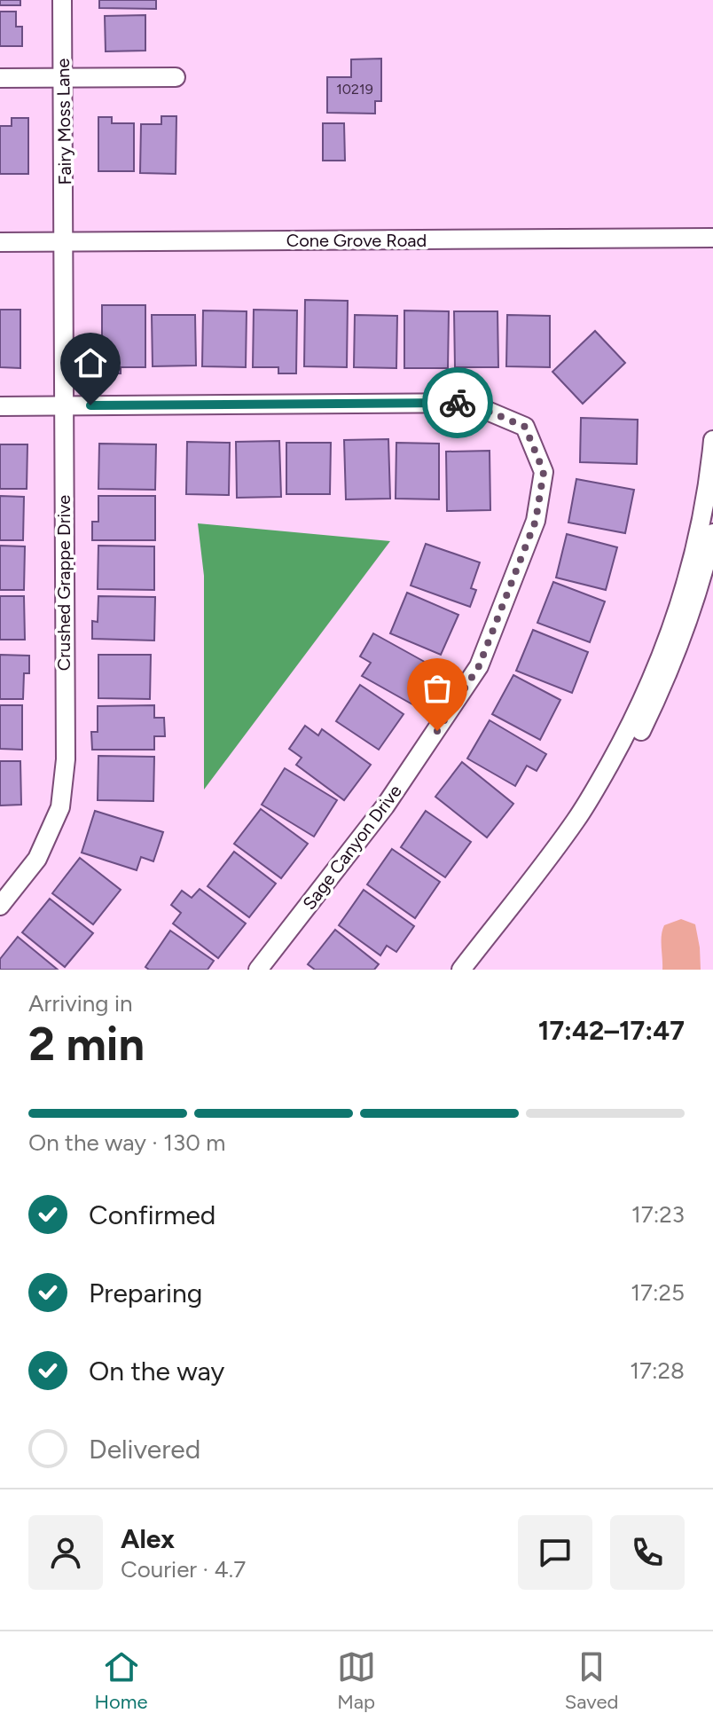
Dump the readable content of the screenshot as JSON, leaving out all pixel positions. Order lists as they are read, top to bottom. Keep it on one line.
{"streets":{"street":["Fairy Moss Lane","Cone Grove Road","Crushed Grappe Drive","Sage Canyon Drive"]},"crossings":[["Fairy Moss Lane","Cone Grove Road"],["Fairy Moss Lane","Crushed Grappe Drive"],["Cone Grove Road","Crushed Grappe Drive"],["Crushed Grappe Drive","Sage Canyon Drive"]],"house_numbers":["10219"],"page":{"heading":["2 min","Arriving in","17:42–17:47"],"panel":["Alex","Courier · 4.7"],"bar":"On the way · 130 m","list":[["Confirmed","17:23"],["Preparing","17:25"],["On the way","17:28"],"Delivered"],"tabs":["Home","Map","Saved"]}}
